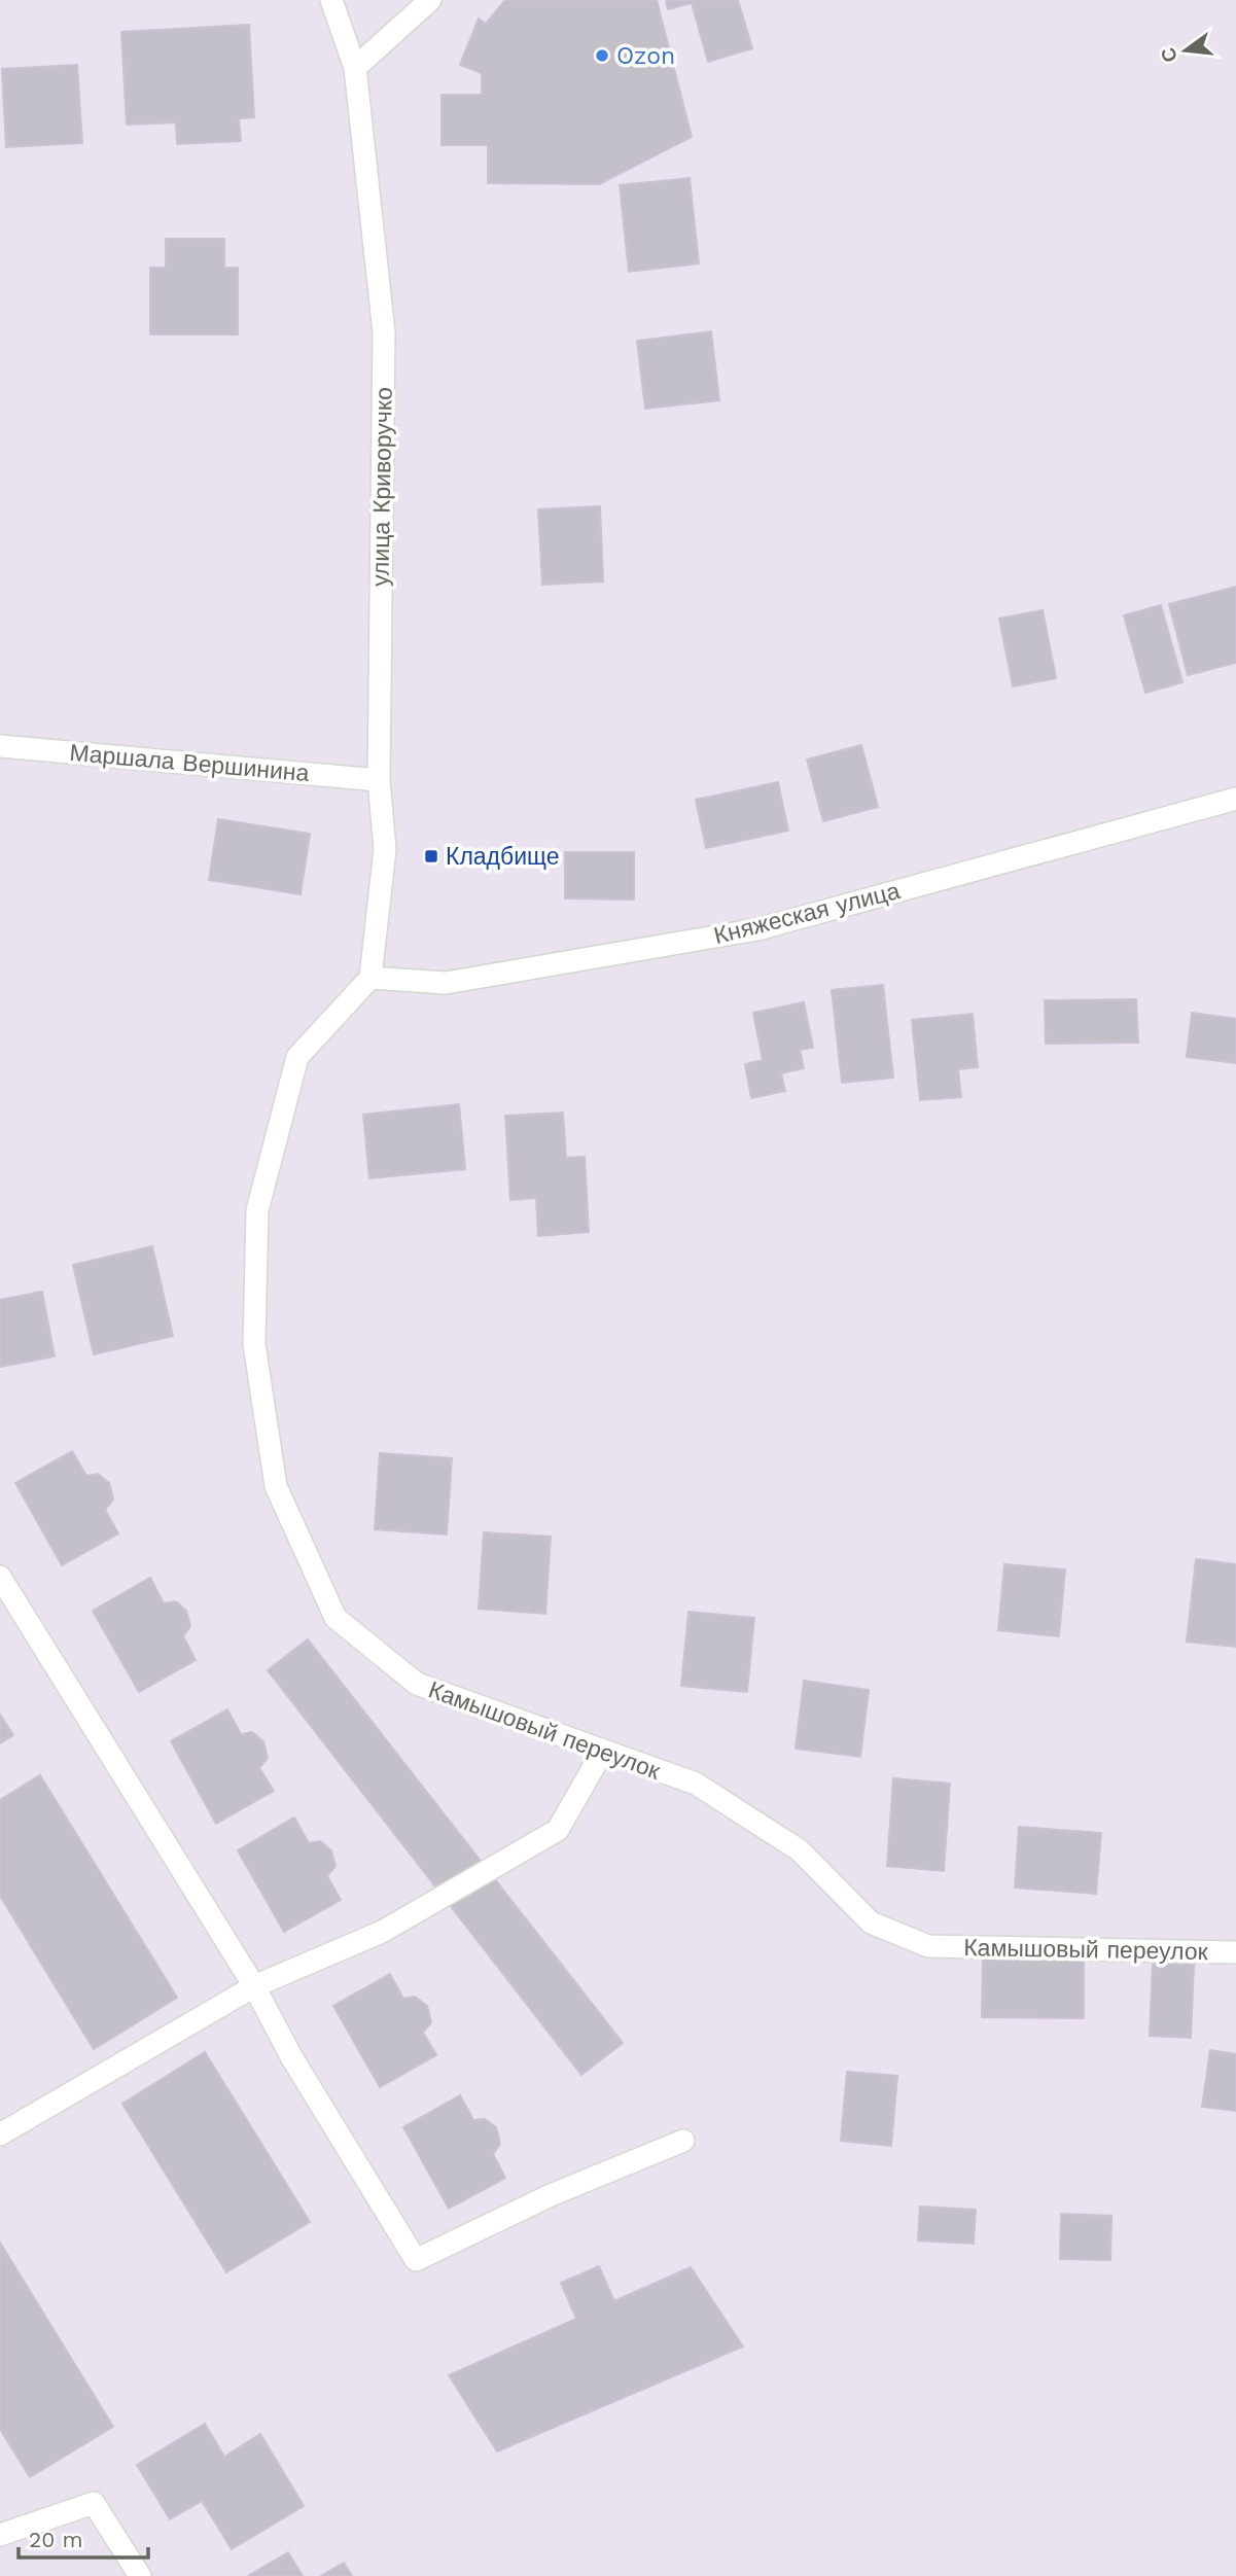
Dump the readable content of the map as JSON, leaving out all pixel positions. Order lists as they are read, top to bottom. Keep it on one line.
{"streets":{"street":["улица Криворучко","Маршала Вершинина","Княжеская улица","Камышовый переулок"]},"crossings":[["улица Криворучко","Маршала Вершинина"],["улица Криворучко","Княжеская улица"],["улица Криворучко","Камышовый переулок"],["Княжеская улица","Камышовый переулок"]],"places":{"other":["Ozon"],"transit":["Кладбище"]},"scale_bar":"20 m","north":"left"}
